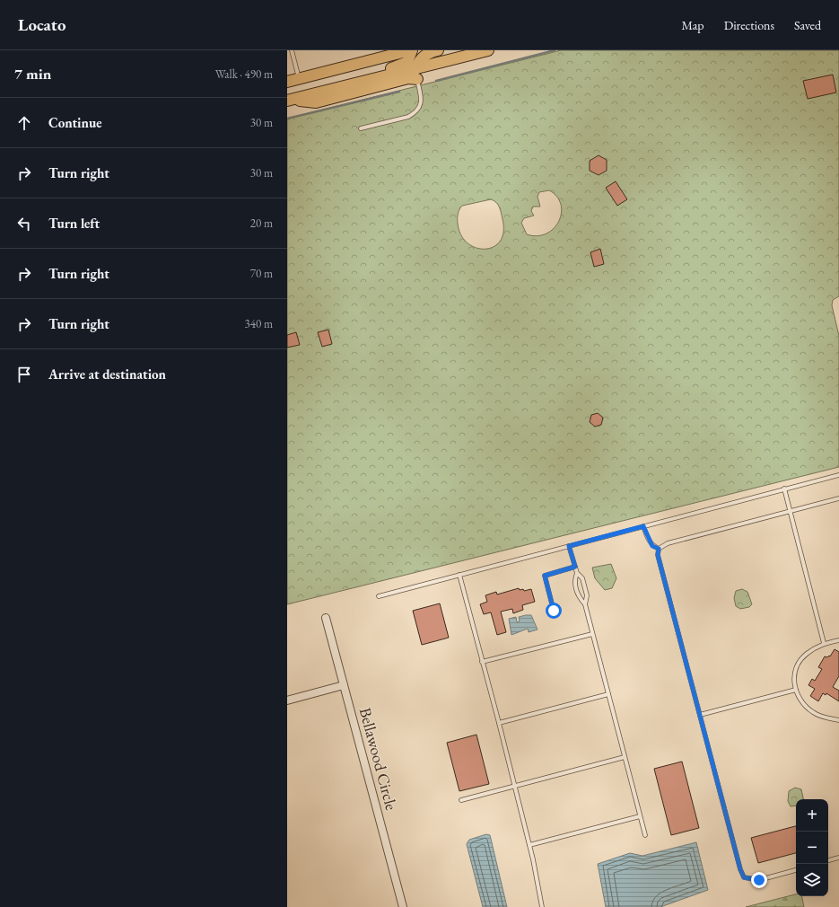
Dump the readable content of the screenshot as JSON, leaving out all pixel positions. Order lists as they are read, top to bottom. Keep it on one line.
{"streets":{"street":["Bellawood Circle"]},"page":{"header":"Locato","nav":["Map","Directions","Saved"],"heading":["7 min","Walk · 490 m"],"list":[["Continue","30 m"],["Turn right","30 m"],["Turn left","20 m"],["Turn right","70 m"],["Turn right","340 m"],"Arrive at destination"],"map_buttons":["+","−"]}}
